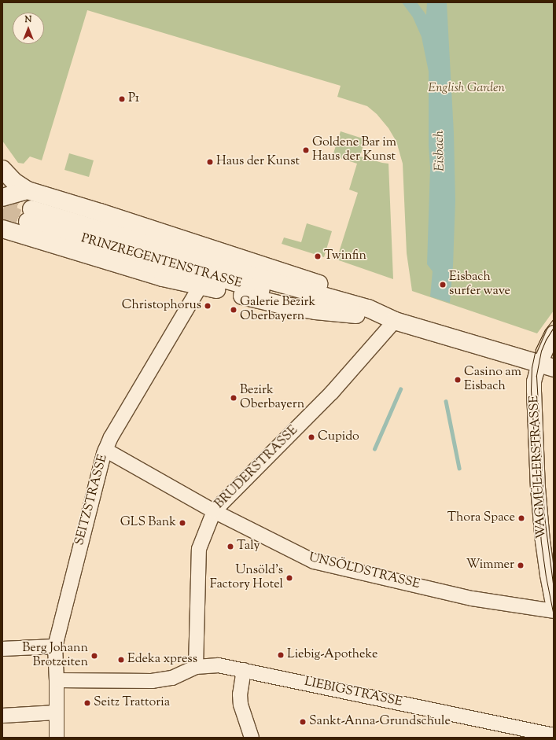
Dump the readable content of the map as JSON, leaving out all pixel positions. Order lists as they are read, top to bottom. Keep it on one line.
{"streets":{"main road":["PRINZREGENTENSTRASSE"],"street":["WAGMÜLLERSTRASSE","BRUDERSTRASSE","SEITZSTRASSE","UNSÖLDSTRASSE","LIEBIGSTRASSE"]},"crossings":[["PRINZREGENTENSTRASSE","WAGMÜLLERSTRASSE"],["PRINZREGENTENSTRASSE","BRUDERSTRASSE"],["BRUDERSTRASSE","UNSÖLDSTRASSE"],["BRUDERSTRASSE","LIEBIGSTRASSE"],["SEITZSTRASSE","UNSÖLDSTRASSE"],["SEITZSTRASSE","LIEBIGSTRASSE"]],"water":["Eisbach"],"parks":["English Garden"],"places":["P1","Goldene Bar im Haus der Kunst","Haus der Kunst","Twinfin","Eisbach surfer wave","Christophorus","Galerie Bezirk Oberbayern","Casino am Eisbach","Bezirk Oberbayern","Cupido","Thora Space","GLS Bank","Taly","Wimmer","Unsöld's Factory Hotel","Liebig-Apotheke","Berg Johann Brotzeiten","Edeka xpress","Seitz Trattoria","Sankt-Anna-Grundschule"],"north":"top"}
